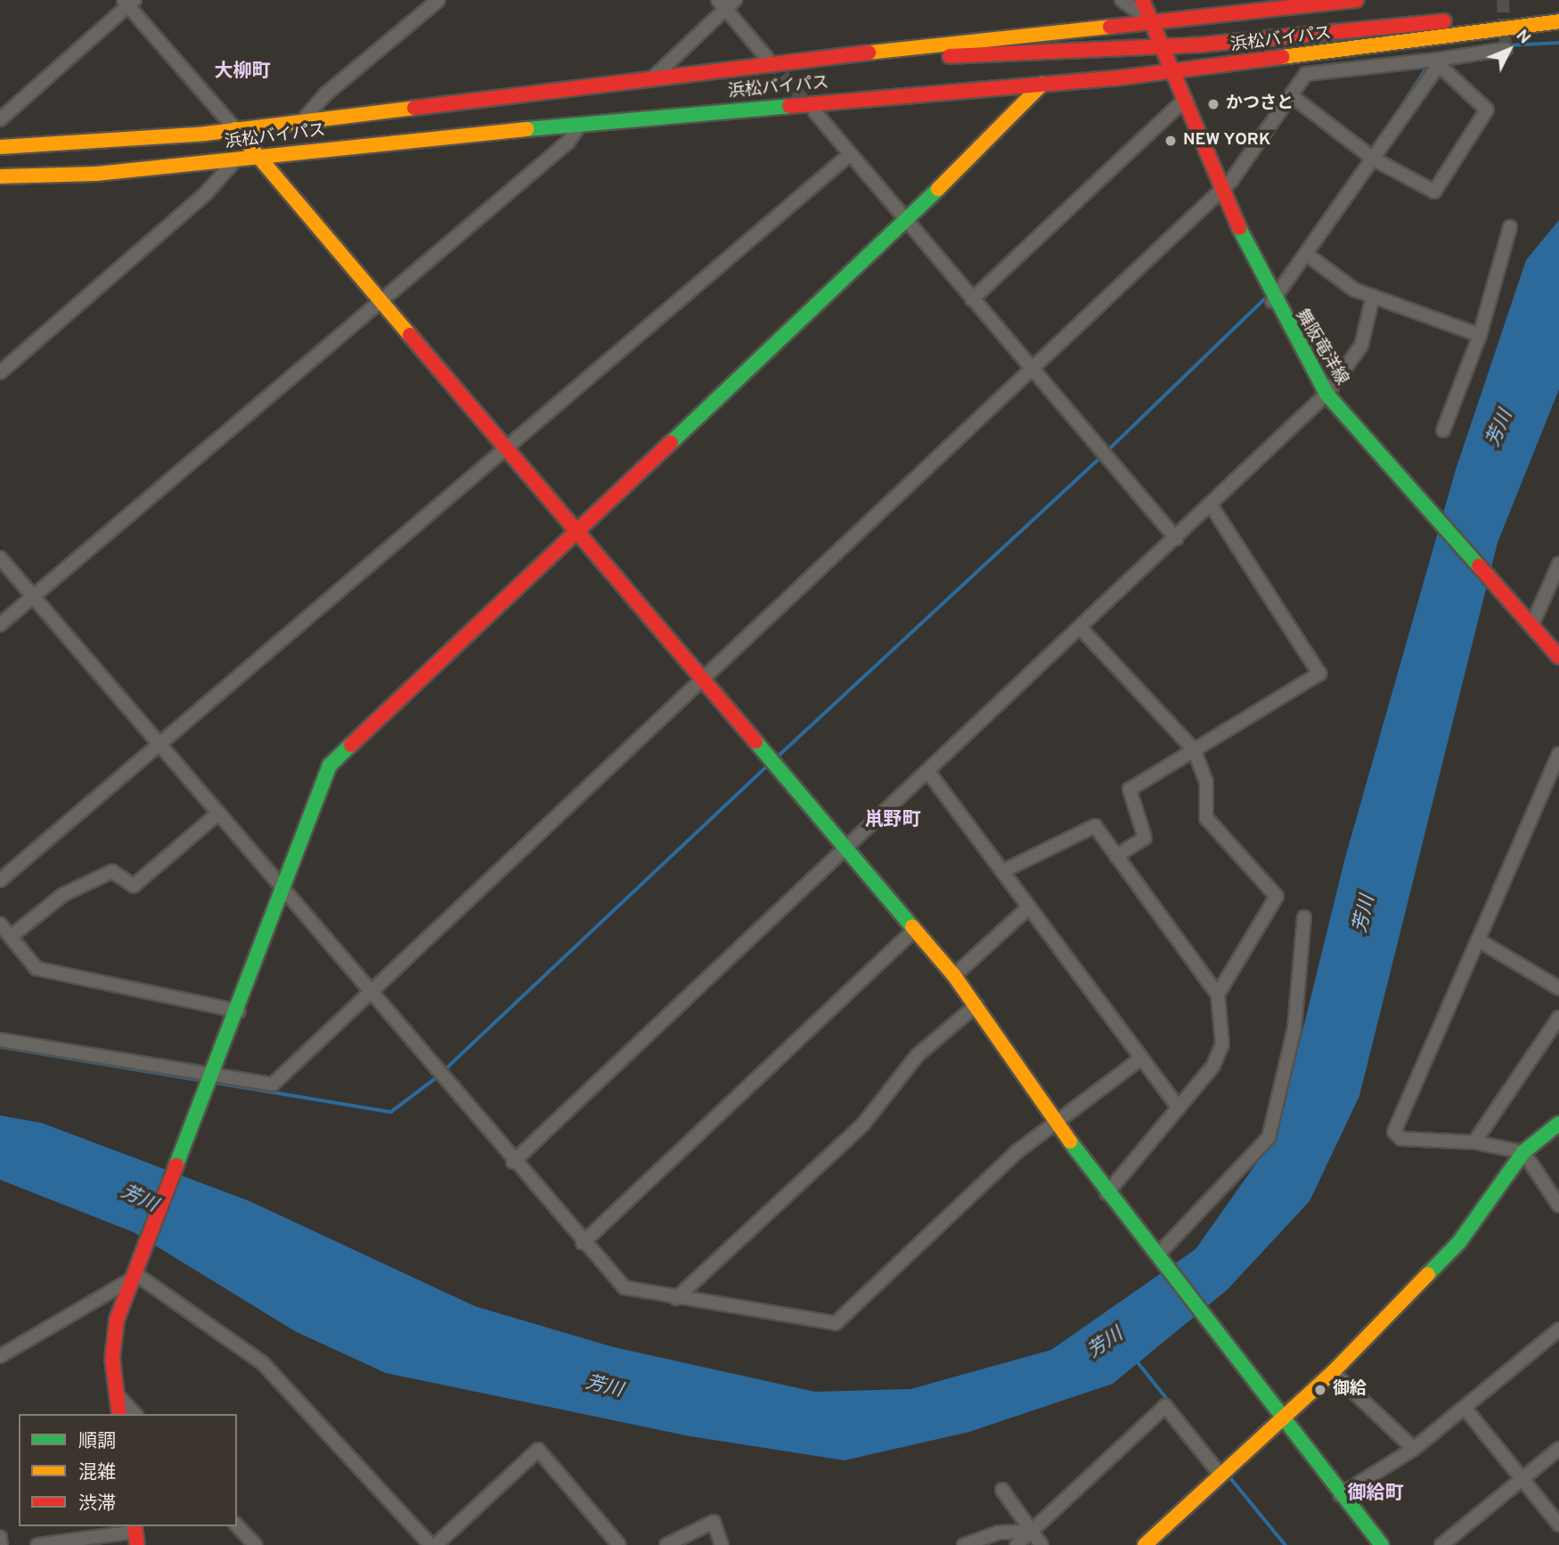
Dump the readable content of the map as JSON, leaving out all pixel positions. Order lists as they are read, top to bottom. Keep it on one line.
{"streets":{"main road":["浜松バイパス","舞阪竜洋線"]},"crossings":[["浜松バイパス","舞阪竜洋線"]],"districts":["大柳町","鼡野町","御給町"],"water":["芳川"],"places":["かつさと","NEW YORK","御給"],"legend":["順調","混雑","渋滞"],"north":"top right"}
